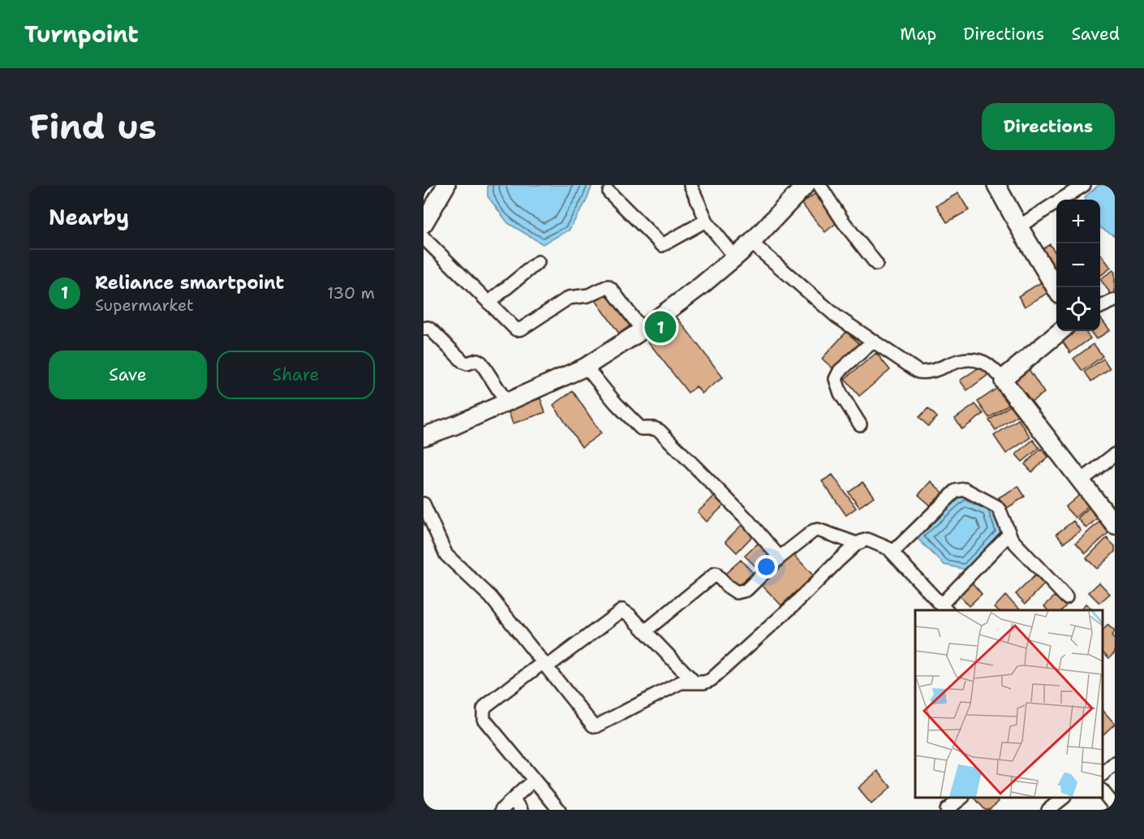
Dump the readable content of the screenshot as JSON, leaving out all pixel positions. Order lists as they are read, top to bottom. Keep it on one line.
{"page":{"header":"Turnpoint","nav":["Map","Directions","Saved"],"buttons":["Directions",["Save","Share"]],"title":"Find us","heading":"Nearby","map_buttons":["+","−"],"list":[{"mark":"1","name":"Reliance smartpoint","note":"Supermarket","value":"130 m"}],"pins":"1"}}
